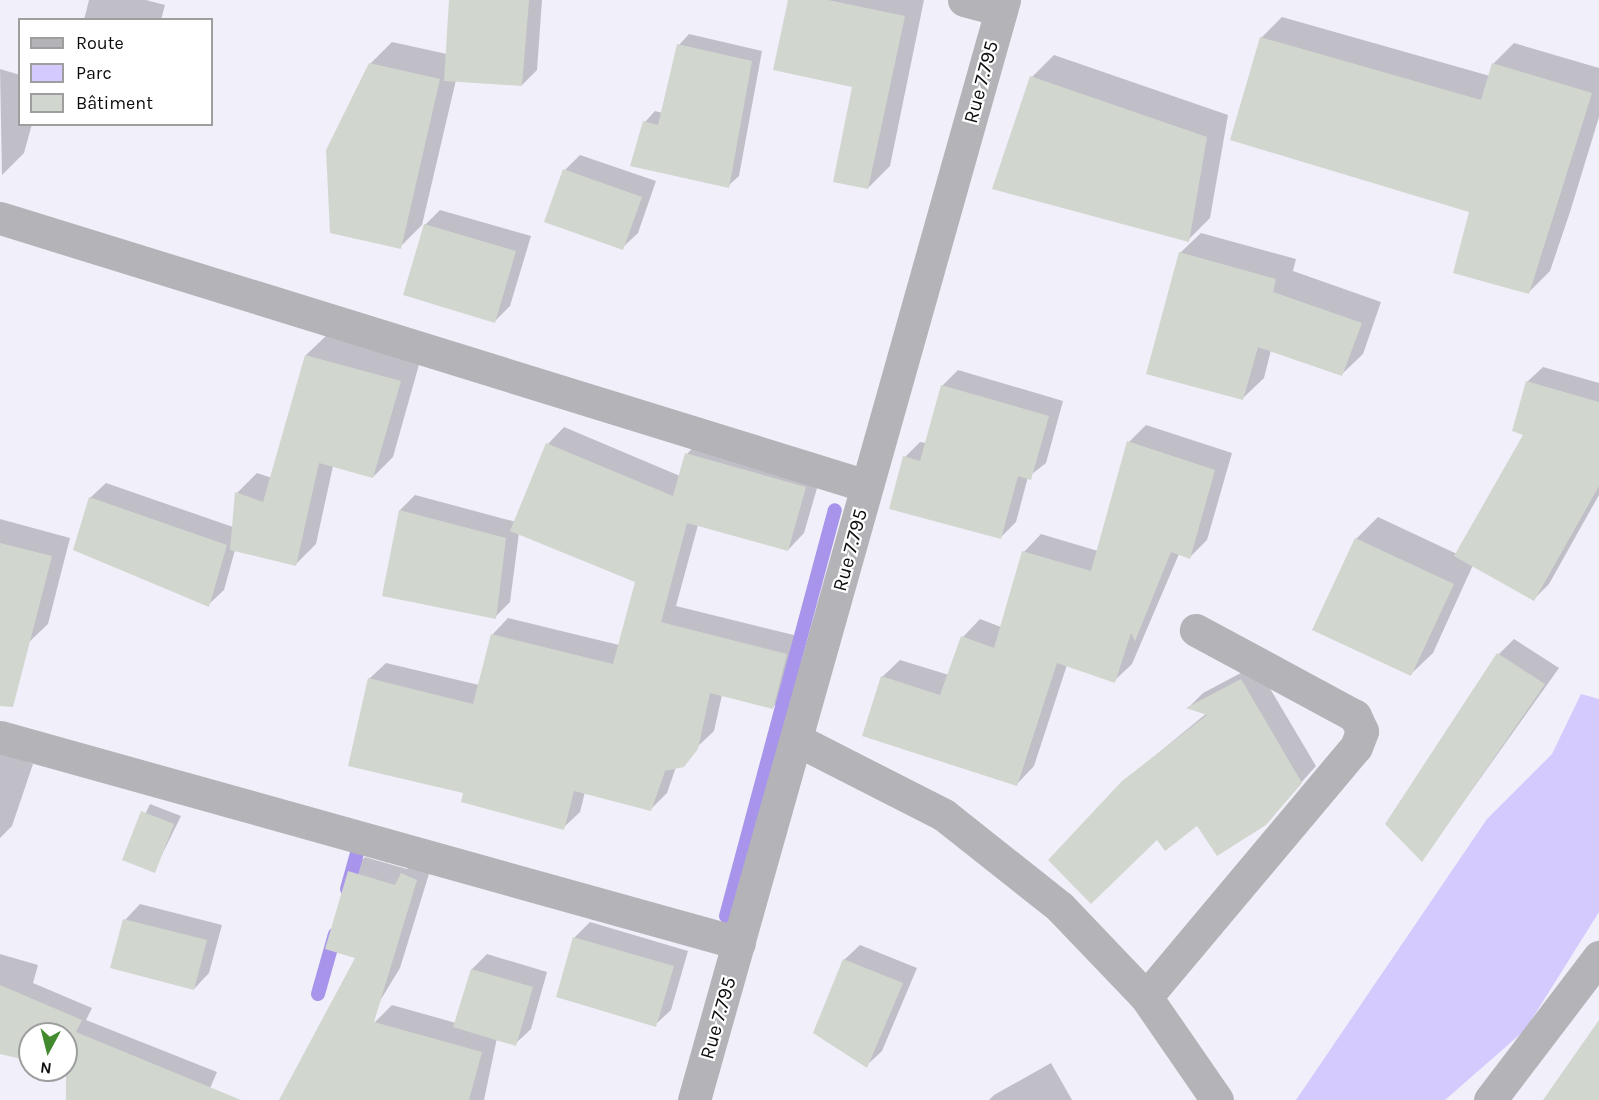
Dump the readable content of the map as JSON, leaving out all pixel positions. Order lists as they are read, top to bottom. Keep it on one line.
{"streets":{"street":["Rue 7.795"]},"legend":["Route","Parc","Bâtiment"],"north":"bottom"}
